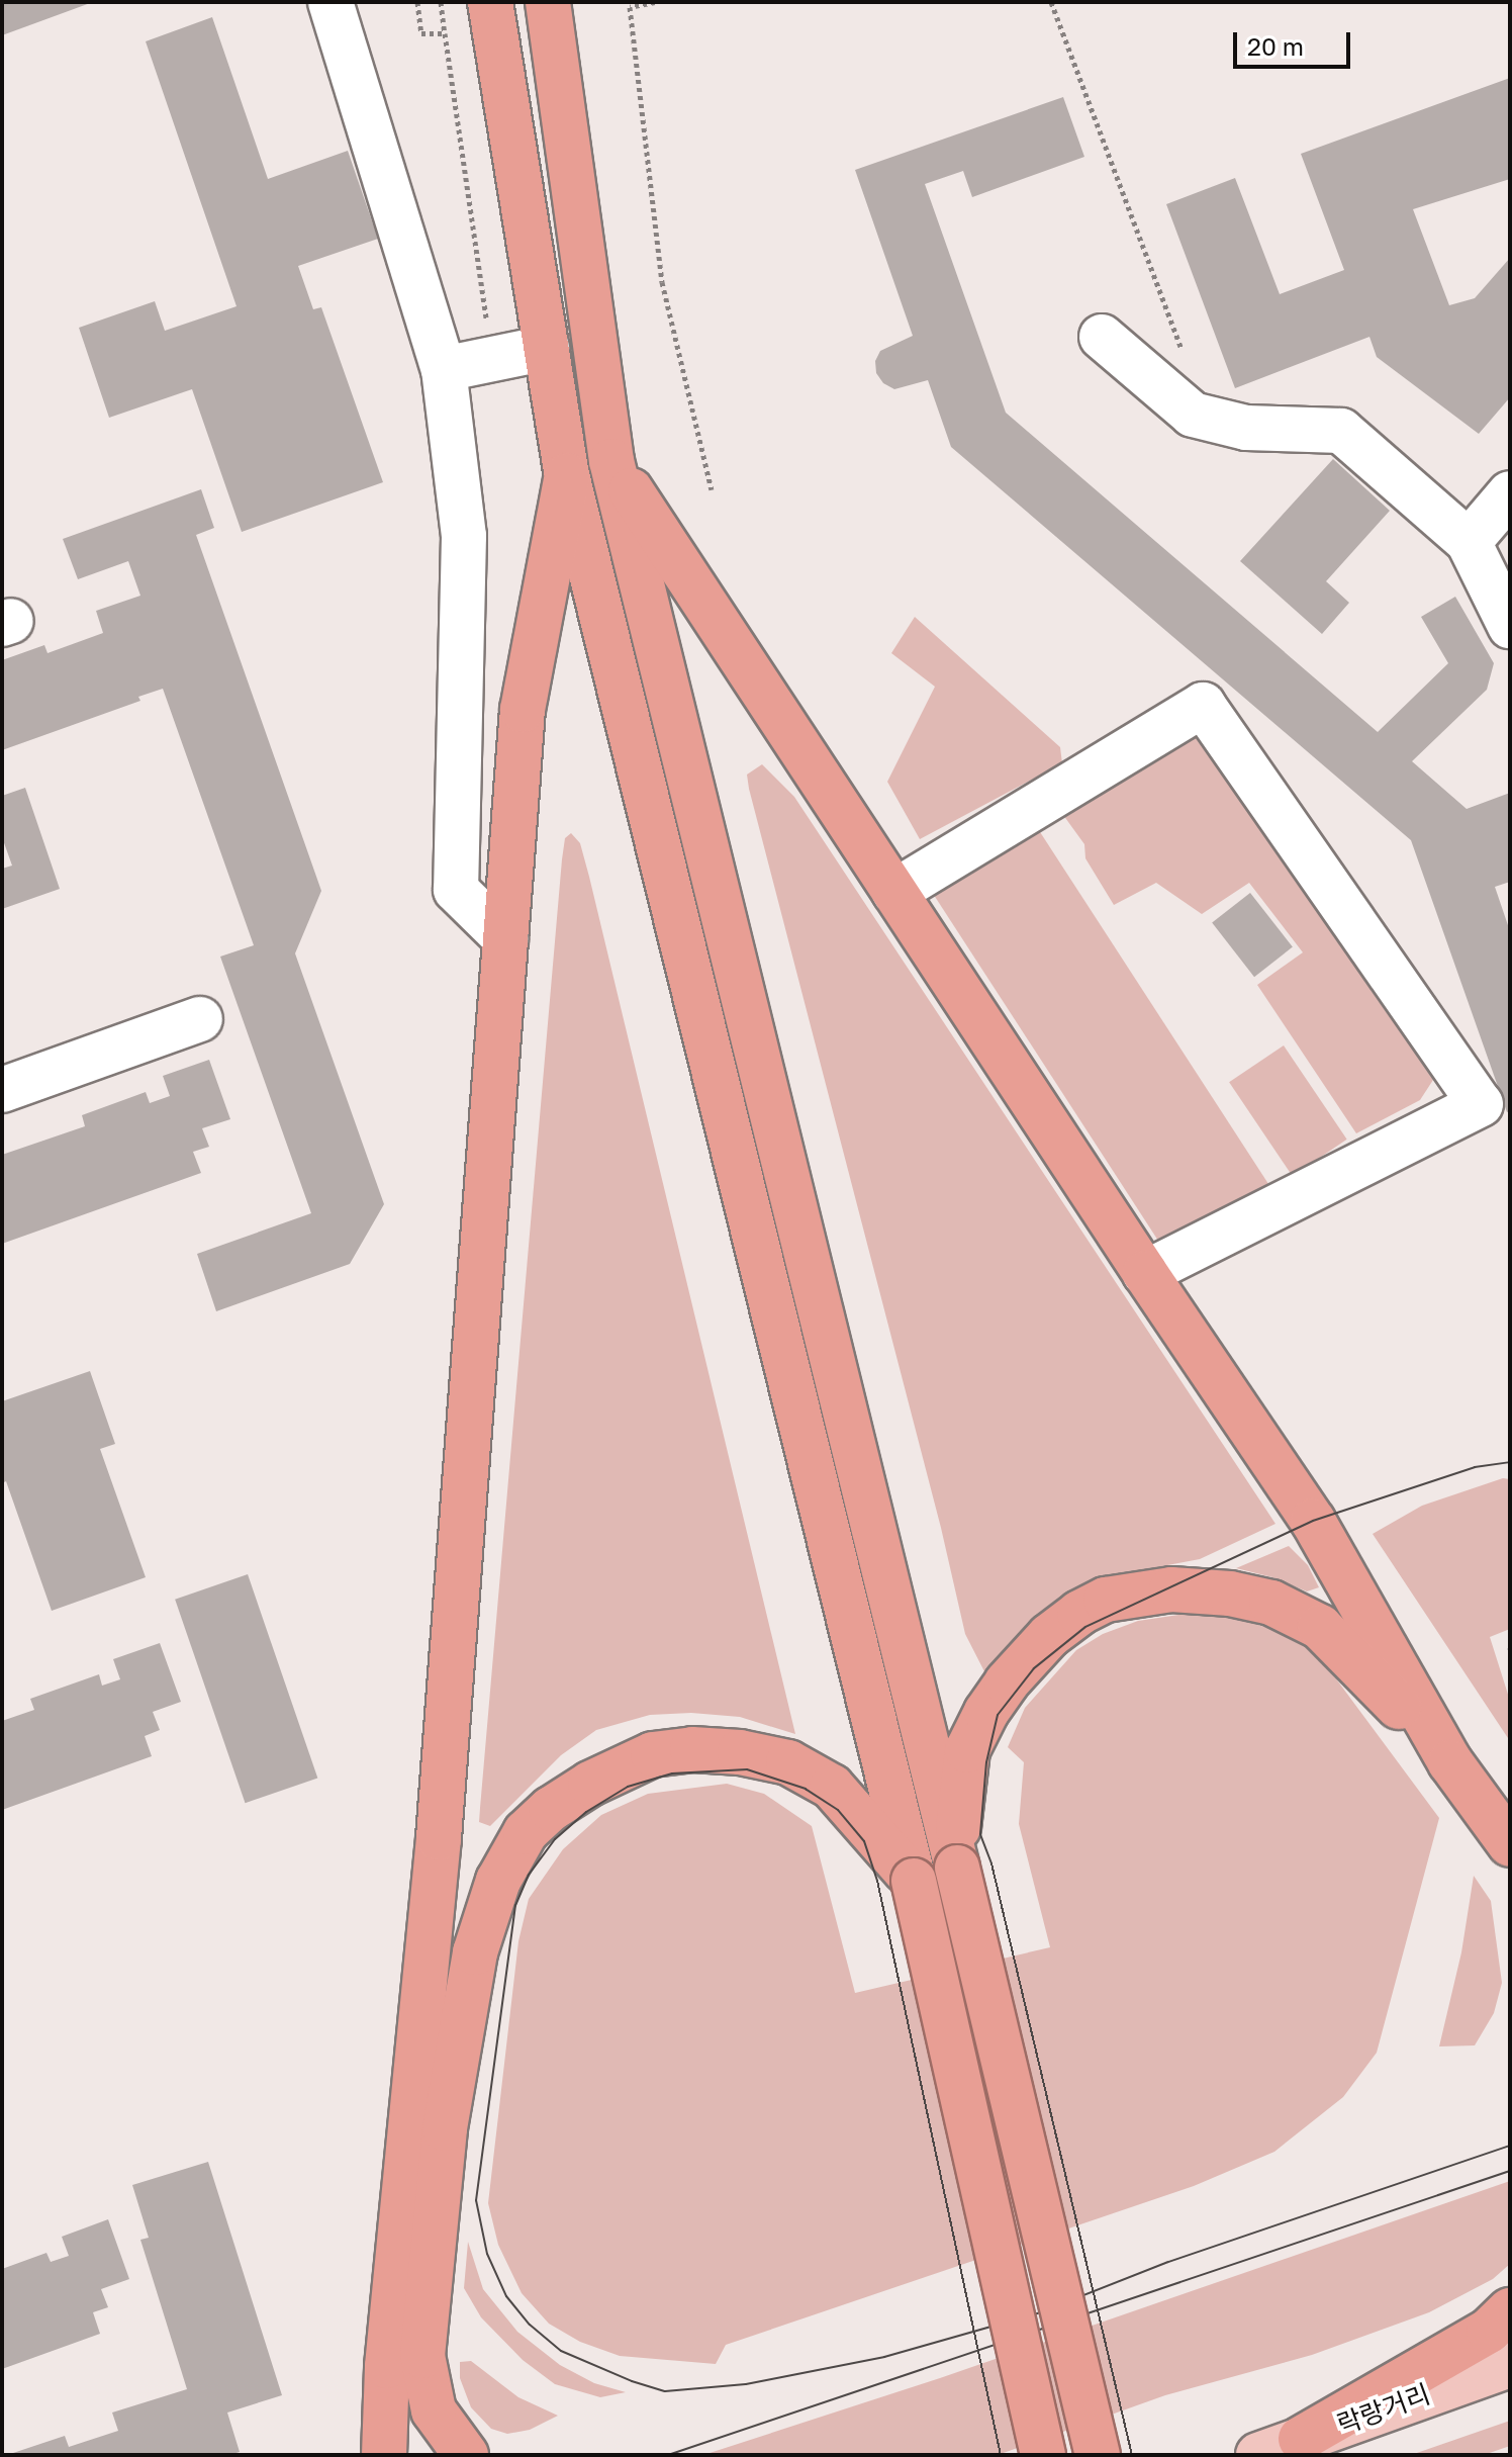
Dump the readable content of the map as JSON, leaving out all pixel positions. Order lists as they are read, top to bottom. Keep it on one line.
{"streets":{"main road":["락랑거리"]},"scale_bar":"20 m"}
